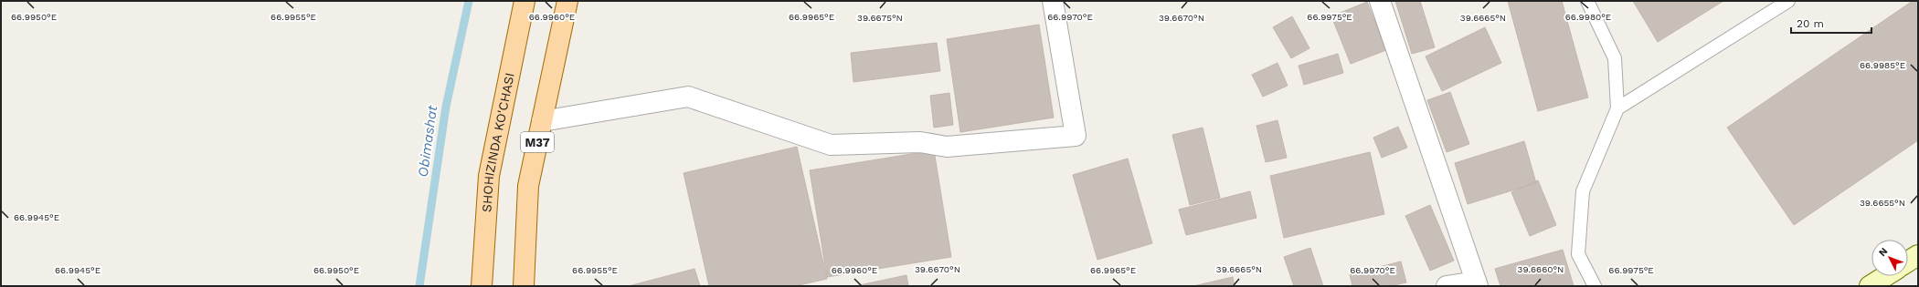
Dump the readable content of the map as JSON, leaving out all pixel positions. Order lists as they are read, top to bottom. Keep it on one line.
{"streets":{"main road":["M37","SHOHIZINDA KO'CHASI"]},"water":["Obimashat"],"scale_bar":"20 m","north":"top left","coordinates":["66.9950°E","66.9955°E","66.9960°E","66.9965°E","66.9970°E","66.9975°E","66.9980°E","39.6675°N","39.6670°N","39.6665°N","66.9985°E","39.6655°N","66.9945°E","39.6660°N"]}
